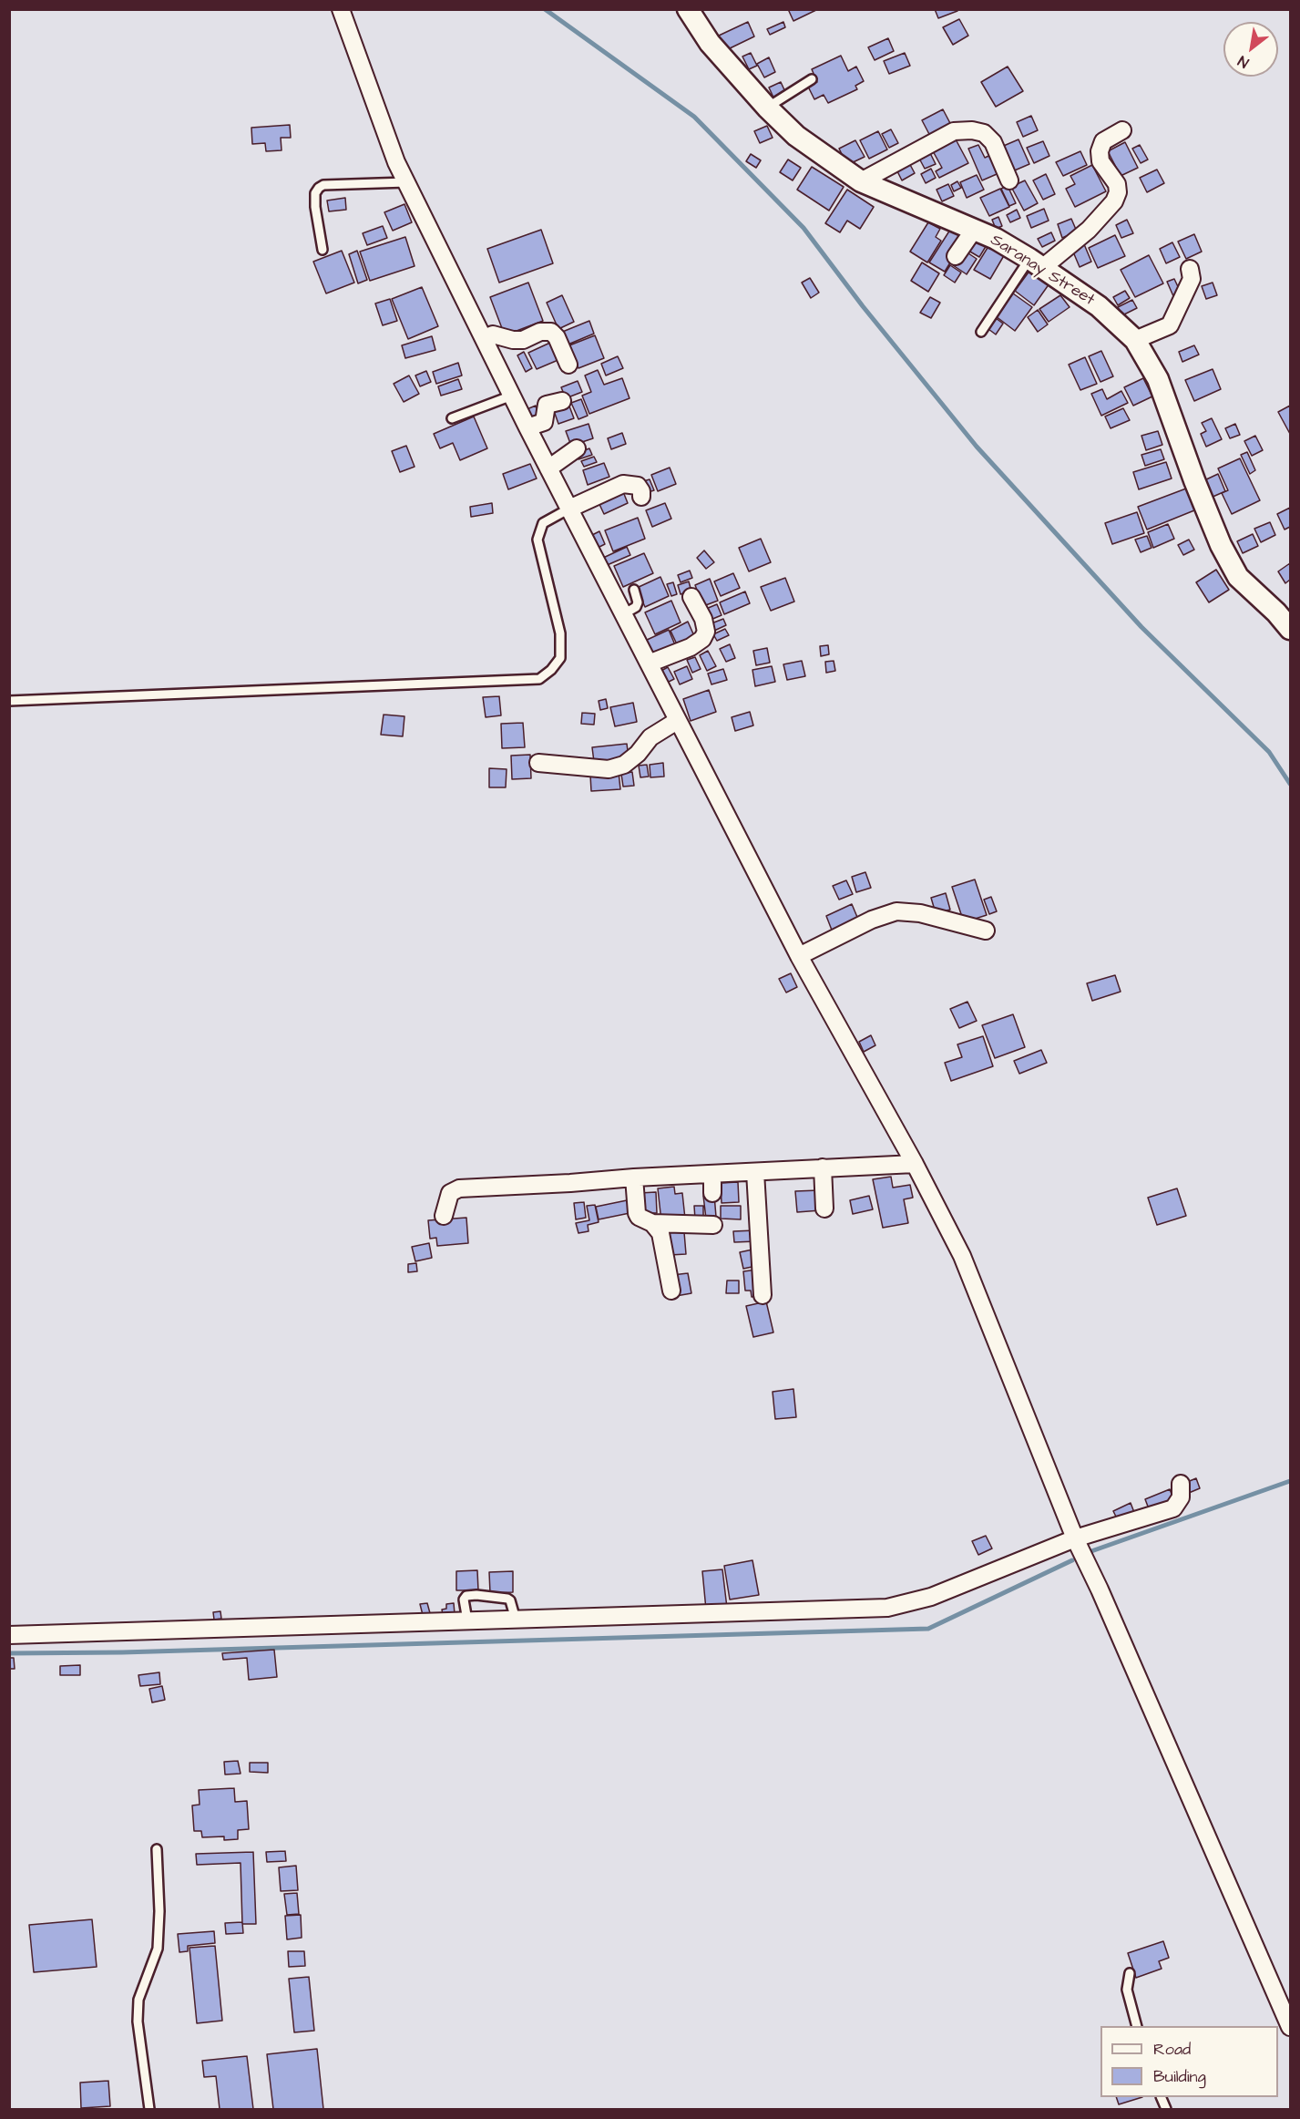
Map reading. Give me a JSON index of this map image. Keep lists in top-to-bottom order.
{
  "streets": {
    "street": ["Saranay Street"]
  },
  "legend": ["Road", "Building"],
  "north": "bottom left"
}
